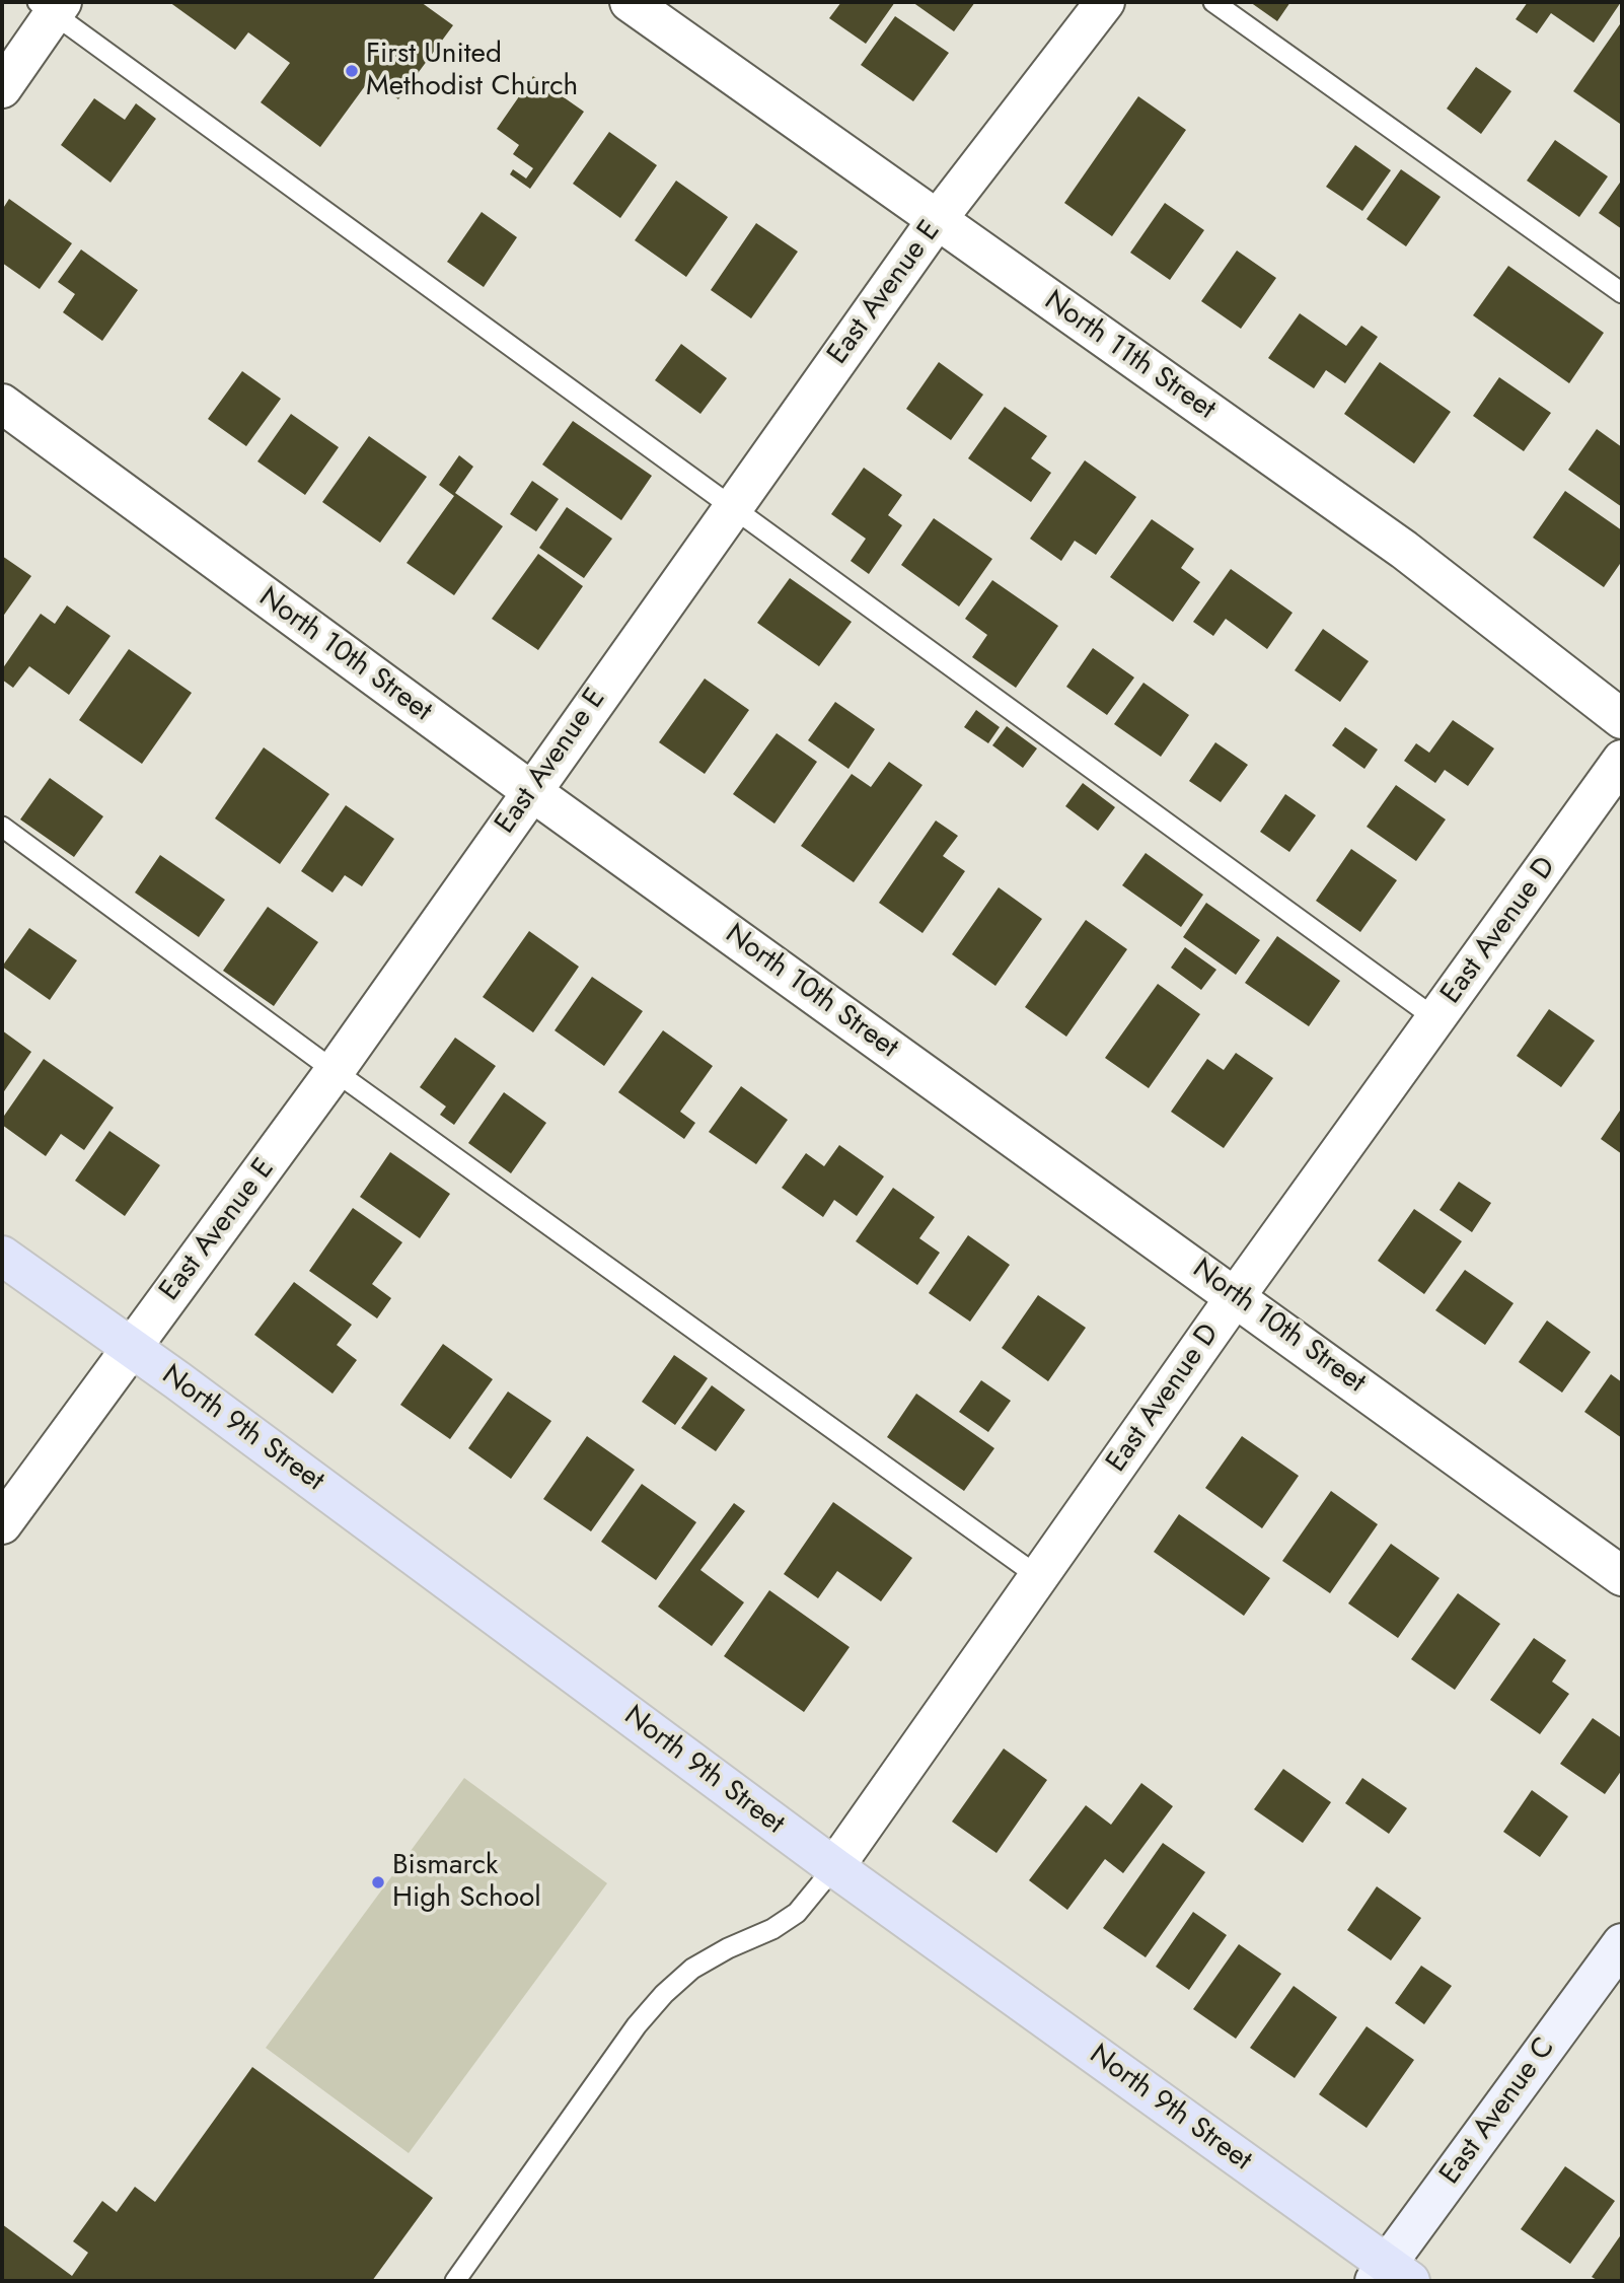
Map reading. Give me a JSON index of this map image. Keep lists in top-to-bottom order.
{
  "streets": {
    "main road": ["North 9th Street"],
    "street": [
      "East Avenue E",
      "North 11th Street",
      "North 10th Street",
      "East Avenue D",
      "East Avenue C"
    ]
  },
  "crossings": [
    ["East Avenue E", "North 11th Street"],
    ["East Avenue E", "North 10th Street"],
    ["East Avenue E", "North 9th Street"],
    ["North 10th Street", "East Avenue D"],
    ["East Avenue D", "North 9th Street"],
    ["North 9th Street", "East Avenue C"]
  ],
  "places": ["First United Methodist Church", "Bismarck High School"]
}
